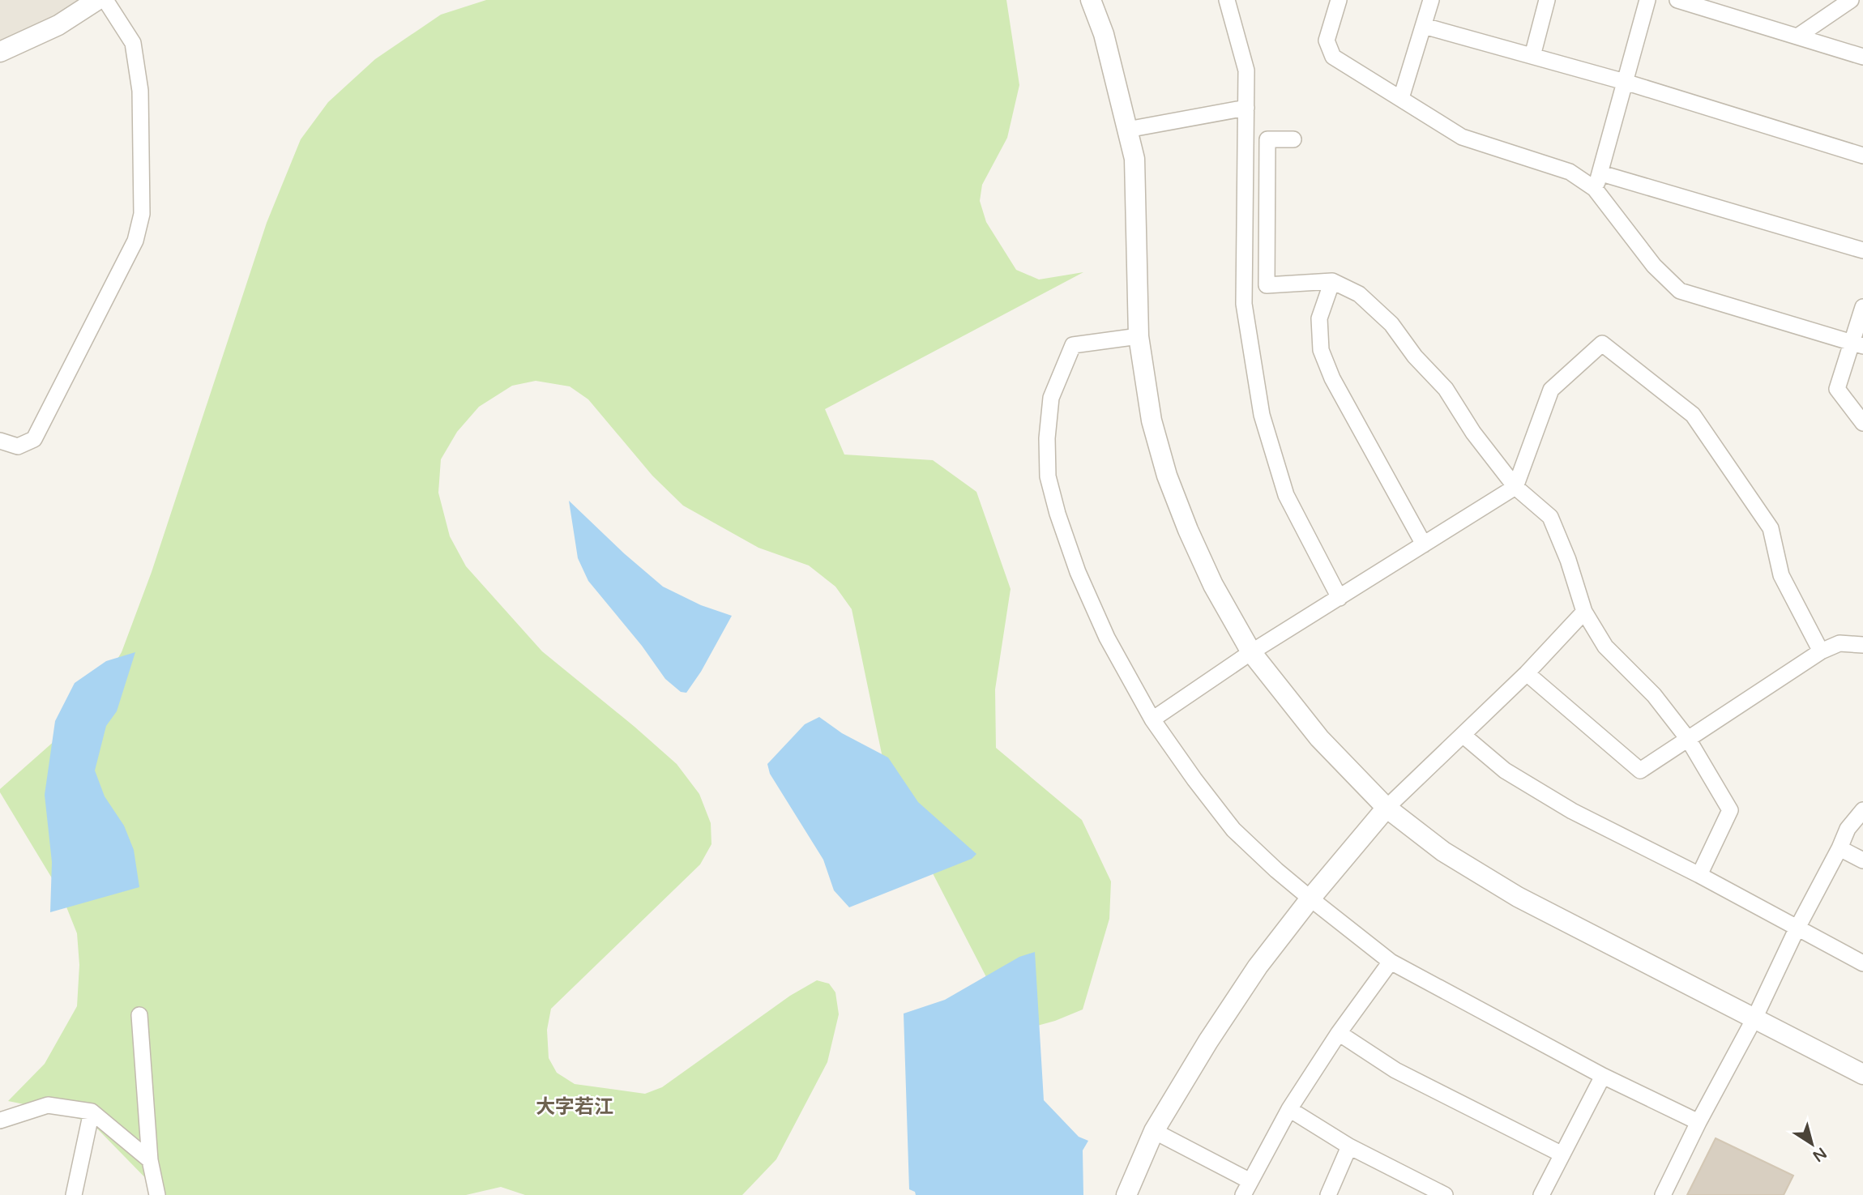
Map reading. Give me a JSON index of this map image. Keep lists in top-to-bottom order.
{
  "districts": ["大字若江"],
  "north": "bottom right"
}
